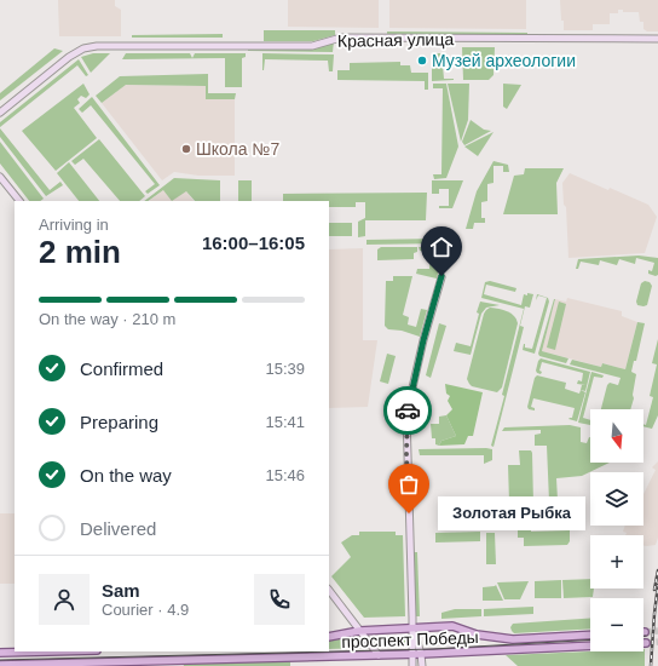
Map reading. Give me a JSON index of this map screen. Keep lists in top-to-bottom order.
{
  "streets": {
    "main road": ["Красная улица", "проспект Победы"]
  },
  "places": ["Музей археологии", "Школа №7", "Золотая Рыбка"],
  "north": "bottom",
  "page": {
    "heading": ["2 min", "Arriving in", "16:00–16:05"],
    "panel": ["Sam", "Courier · 4.9"],
    "bar": "On the way · 210 m",
    "list": [
      ["Confirmed", "15:39"],
      ["Preparing", "15:41"],
      ["On the way", "15:46"],
      "Delivered"
    ],
    "map_buttons": ["+", "−"],
    "bubble": "Золотая Рыбка"
  }
}
